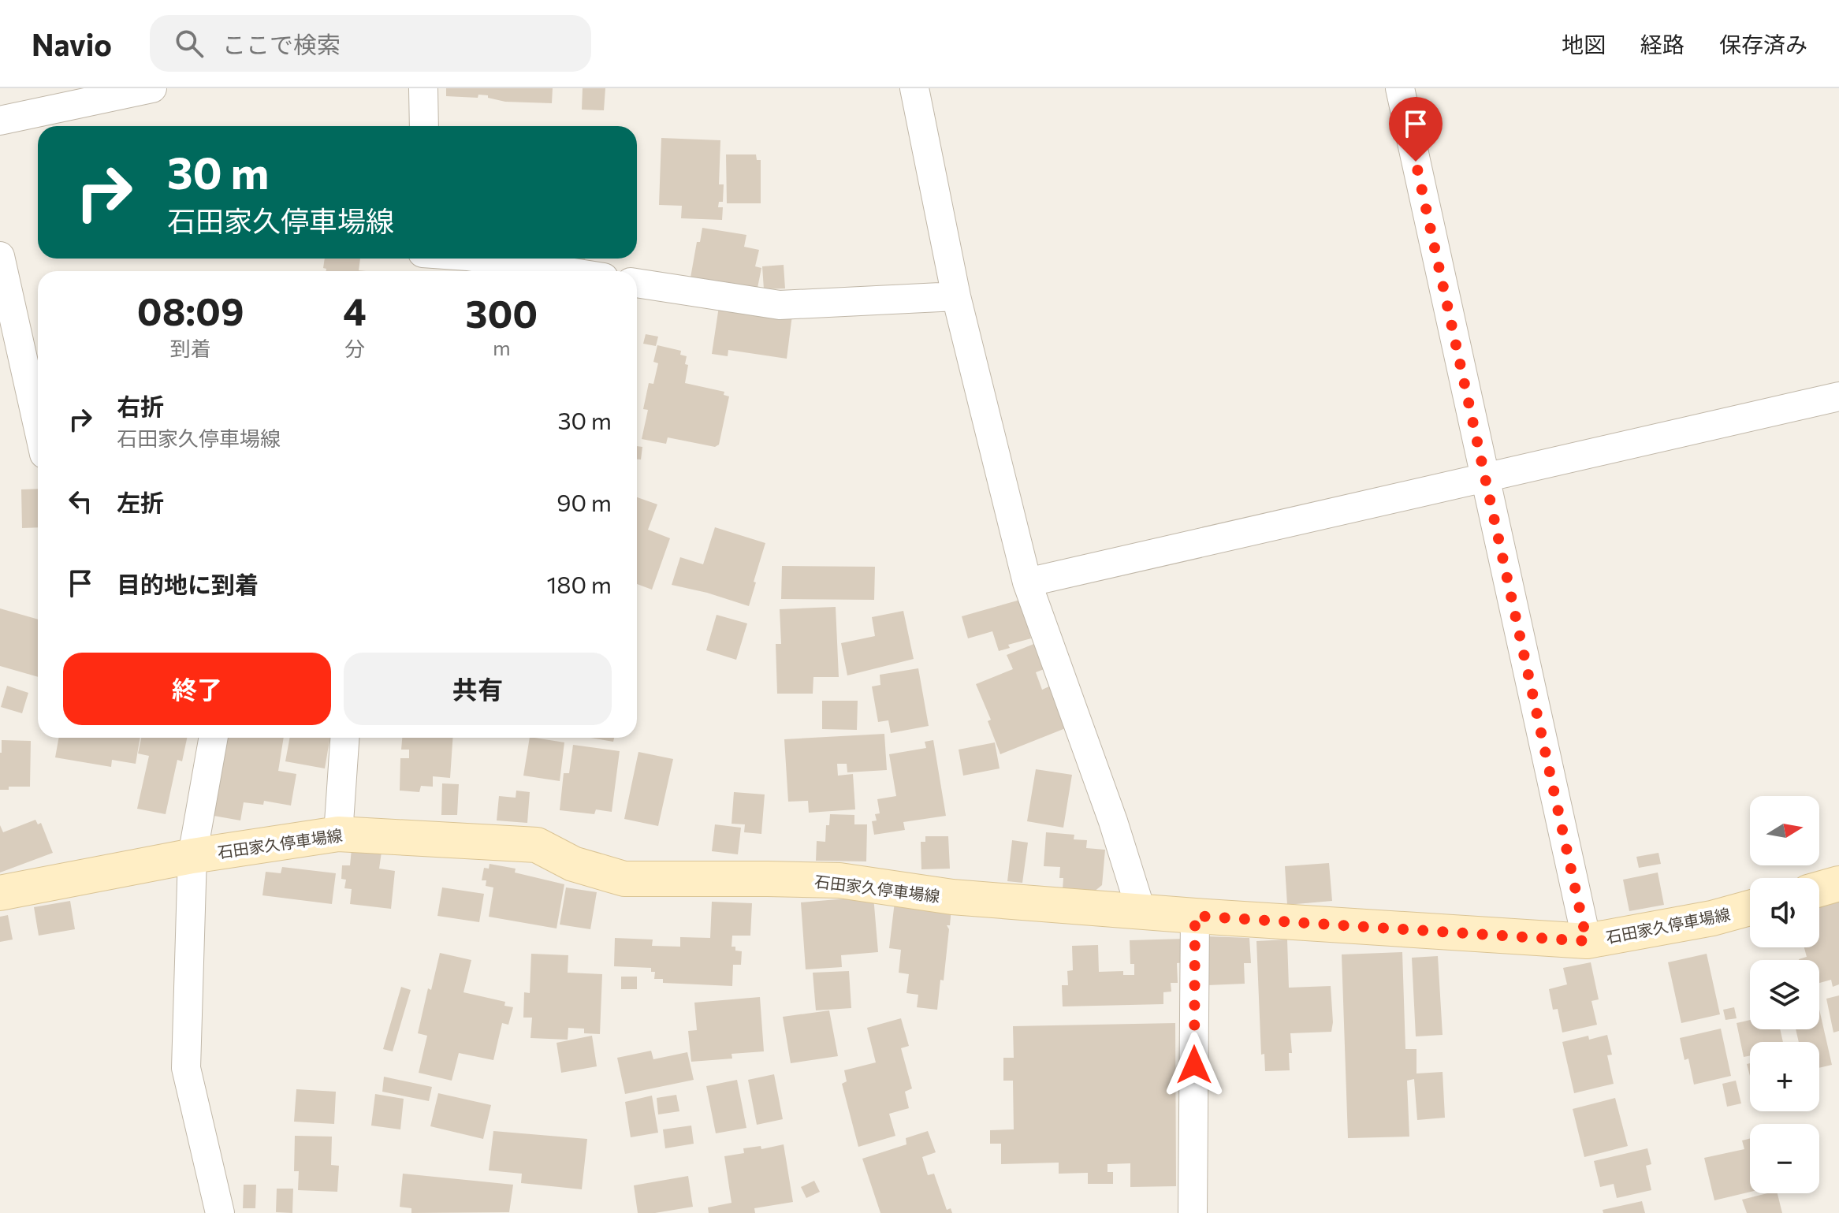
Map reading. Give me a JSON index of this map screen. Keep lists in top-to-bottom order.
{
  "streets": {
    "main road": ["石田家久停車場線"]
  },
  "north": "right",
  "page": {
    "header": "Navio",
    "search": "ここで検索",
    "nav": ["地図", "経路", "保存済み"],
    "turn": ["30 m", "石田家久停車場線"],
    "eta": [
      "08:09",
      "到着",
      "4",
      "分",
      "300",
      "m"
    ],
    "list": [
      {
        "name": "右折",
        "note": "石田家久停車場線",
        "value": "30 m"
      },
      {
        "name": "左折",
        "value": "90 m"
      },
      {
        "name": "目的地に到着",
        "value": "180 m"
      }
    ],
    "buttons": ["終了", "共有"],
    "map_buttons": ["+", "−"]
  }
}
